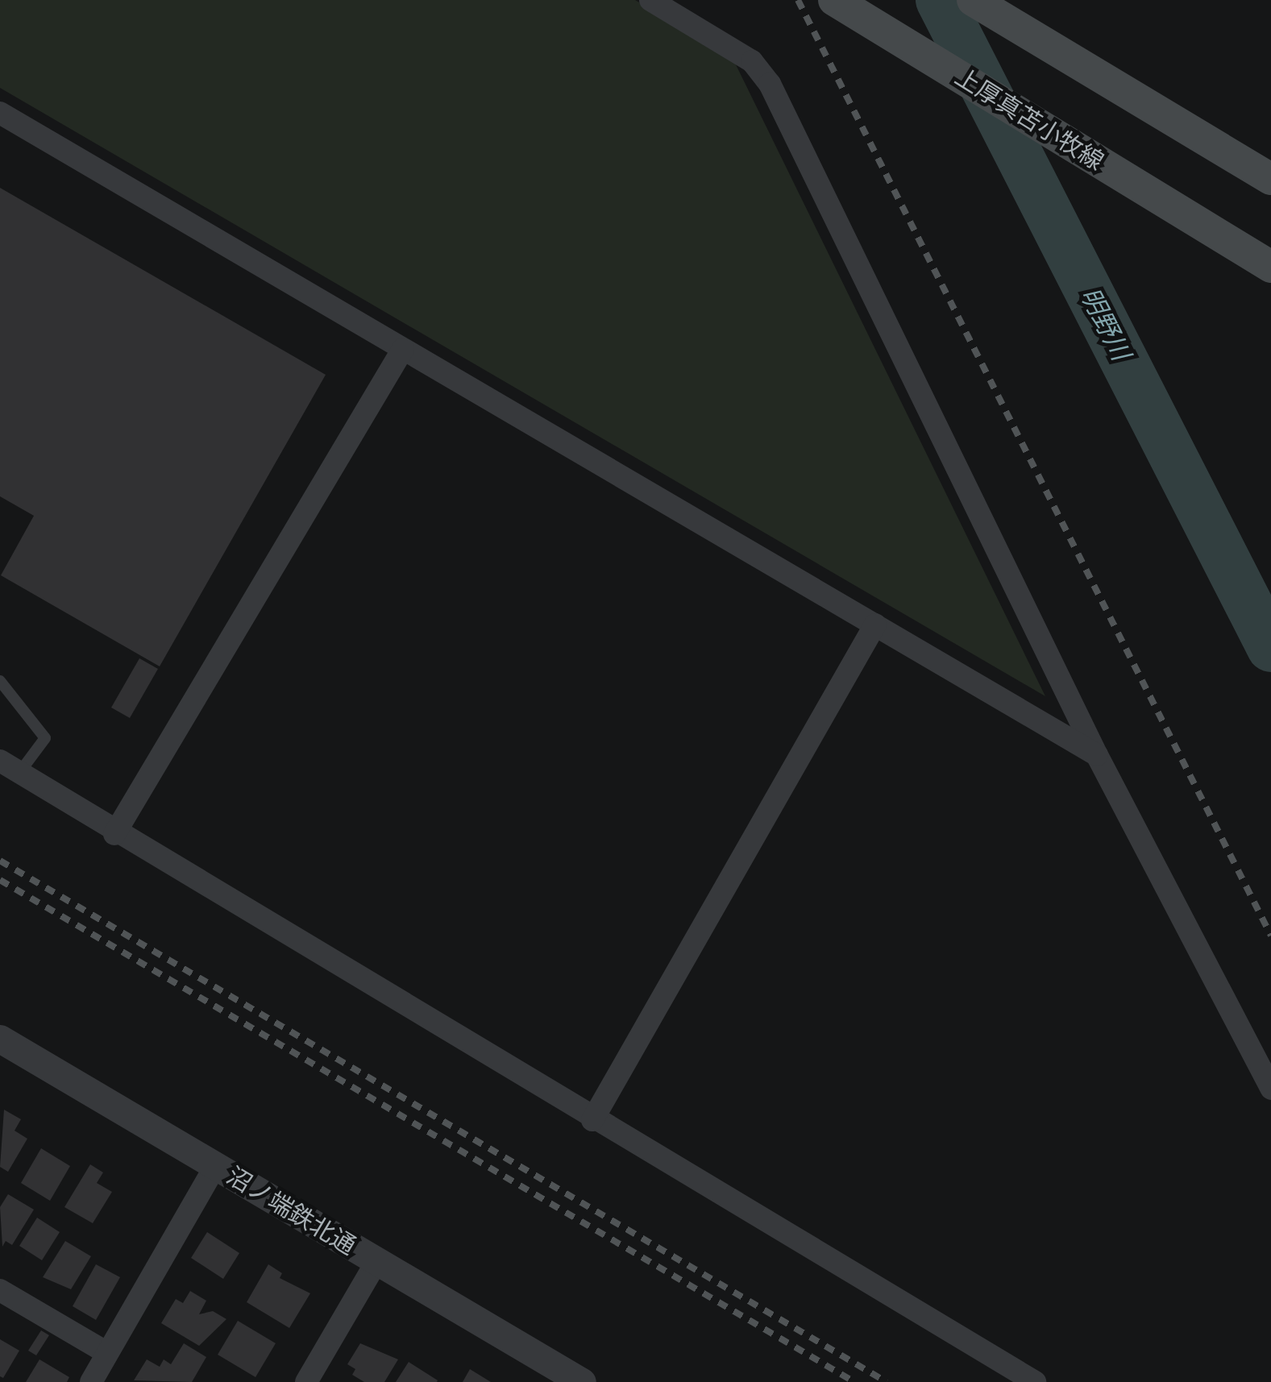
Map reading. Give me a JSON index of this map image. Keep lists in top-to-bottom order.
{
  "streets": {
    "main road": ["上厚真苫小牧線"],
    "street": ["沼ノ端鉄北通"]
  },
  "water": ["明野川"]
}
